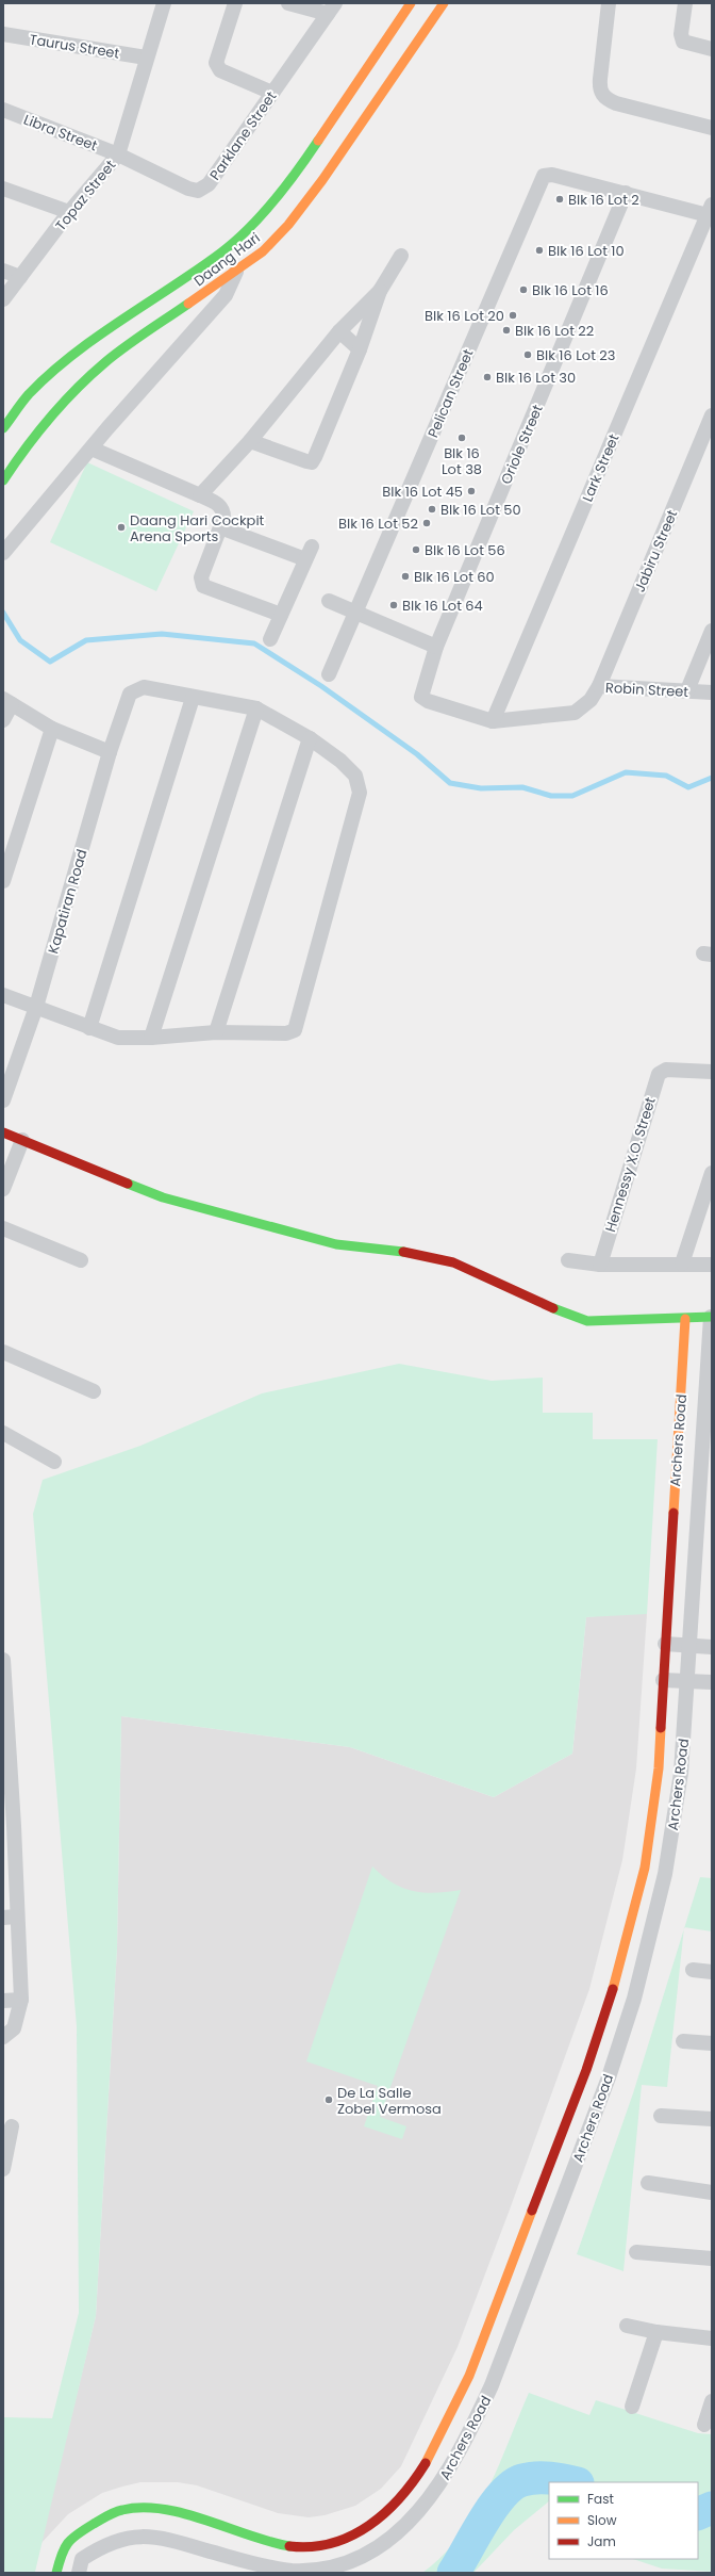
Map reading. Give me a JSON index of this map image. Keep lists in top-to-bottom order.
{
  "streets": {
    "street": [
      "Taurus Street",
      "Libra Street",
      "Parklane Street",
      "Topaz Street",
      "Daang Hari",
      "Pelican Street",
      "Oriole Street",
      "Lark Street",
      "Jabiru Street",
      "Robin Street",
      "Kapatiran Road",
      "Hennessy X.O. Street",
      "Archers Road"
    ]
  },
  "crossings": [
    ["Taurus Street", "Topaz Street"],
    ["Libra Street", "Parklane Street"],
    ["Libra Street", "Topaz Street"],
    ["Parklane Street", "Topaz Street"],
    ["Pelican Street", "Oriole Street"],
    ["Oriole Street", "Robin Street"],
    ["Lark Street", "Robin Street"],
    ["Jabiru Street", "Robin Street"]
  ],
  "places": [
    "Blk 16 Lot 2",
    "Blk 16 Lot 10",
    "Blk 16 Lot 16",
    "Blk 16 Lot 20",
    "Blk 16 Lot 22",
    "Blk 16 Lot 23",
    "Blk 16 Lot 30",
    "Blk 16 Lot 38",
    "Blk 16 Lot 45",
    "Blk 16 Lot 50",
    "Blk 16 Lot 52",
    "Daang Hari Cockpit Arena Sports",
    "Blk 16 Lot 56",
    "Blk 16 Lot 60",
    "Blk 16 Lot 64",
    "De La Salle Zobel Vermosa"
  ],
  "legend": ["Fast", "Slow", "Jam"]
}
